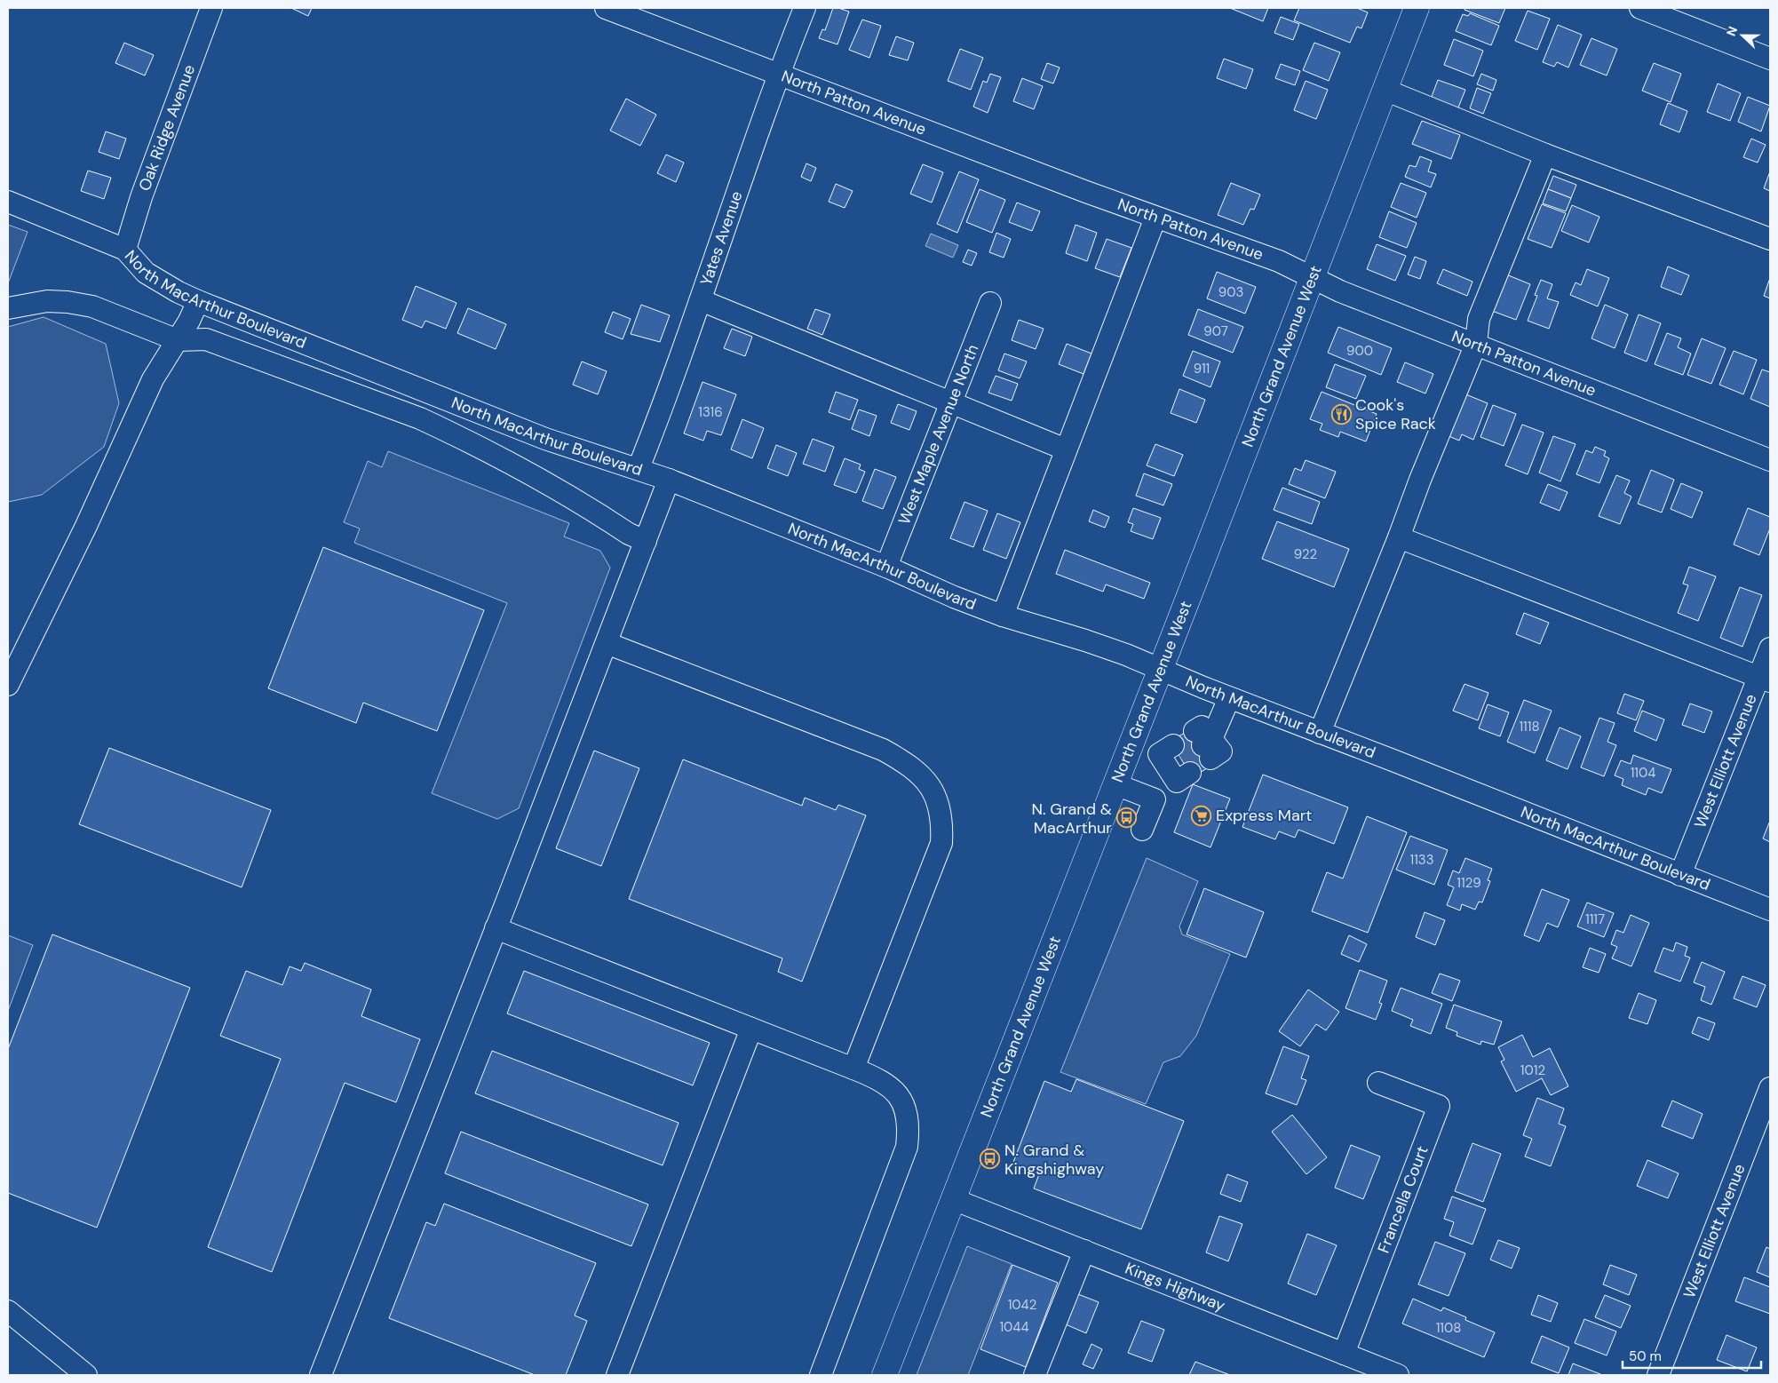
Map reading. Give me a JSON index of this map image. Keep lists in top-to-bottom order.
{
  "streets": {
    "main road": ["North Grand Avenue West"],
    "street": [
      "North Patton Avenue",
      "Oak Ridge Avenue",
      "Yates Avenue",
      "North MacArthur Boulevard",
      "West Maple Avenue North",
      "West Elliott Avenue",
      "Francella Court",
      "Kings Highway"
    ]
  },
  "crossings": [
    ["North Patton Avenue", "Yates Avenue"],
    ["North Patton Avenue", "North Grand Avenue West"],
    ["Oak Ridge Avenue", "North MacArthur Boulevard"],
    ["Yates Avenue", "North MacArthur Boulevard"],
    ["North MacArthur Boulevard", "North Grand Avenue West"],
    ["North MacArthur Boulevard", "West Maple Avenue North"],
    ["North MacArthur Boulevard", "West Elliott Avenue"],
    ["North Grand Avenue West", "Kings Highway"],
    ["Francella Court", "Kings Highway"]
  ],
  "places": {
    "restaurant": ["Cook's Spice Rack"],
    "supermarket": ["Express Mart"],
    "bus stop": ["N. Grand & MacArthur", "N. Grand & Kingshighway"]
  },
  "house_numbers": [
    "903",
    "907",
    "900",
    "911",
    "1316",
    "922",
    "1118",
    "1104",
    "1133",
    "1129",
    "1117",
    "1012",
    "1042",
    "1044",
    "1108"
  ],
  "scale_bar": "50 m",
  "north": "left"
}
